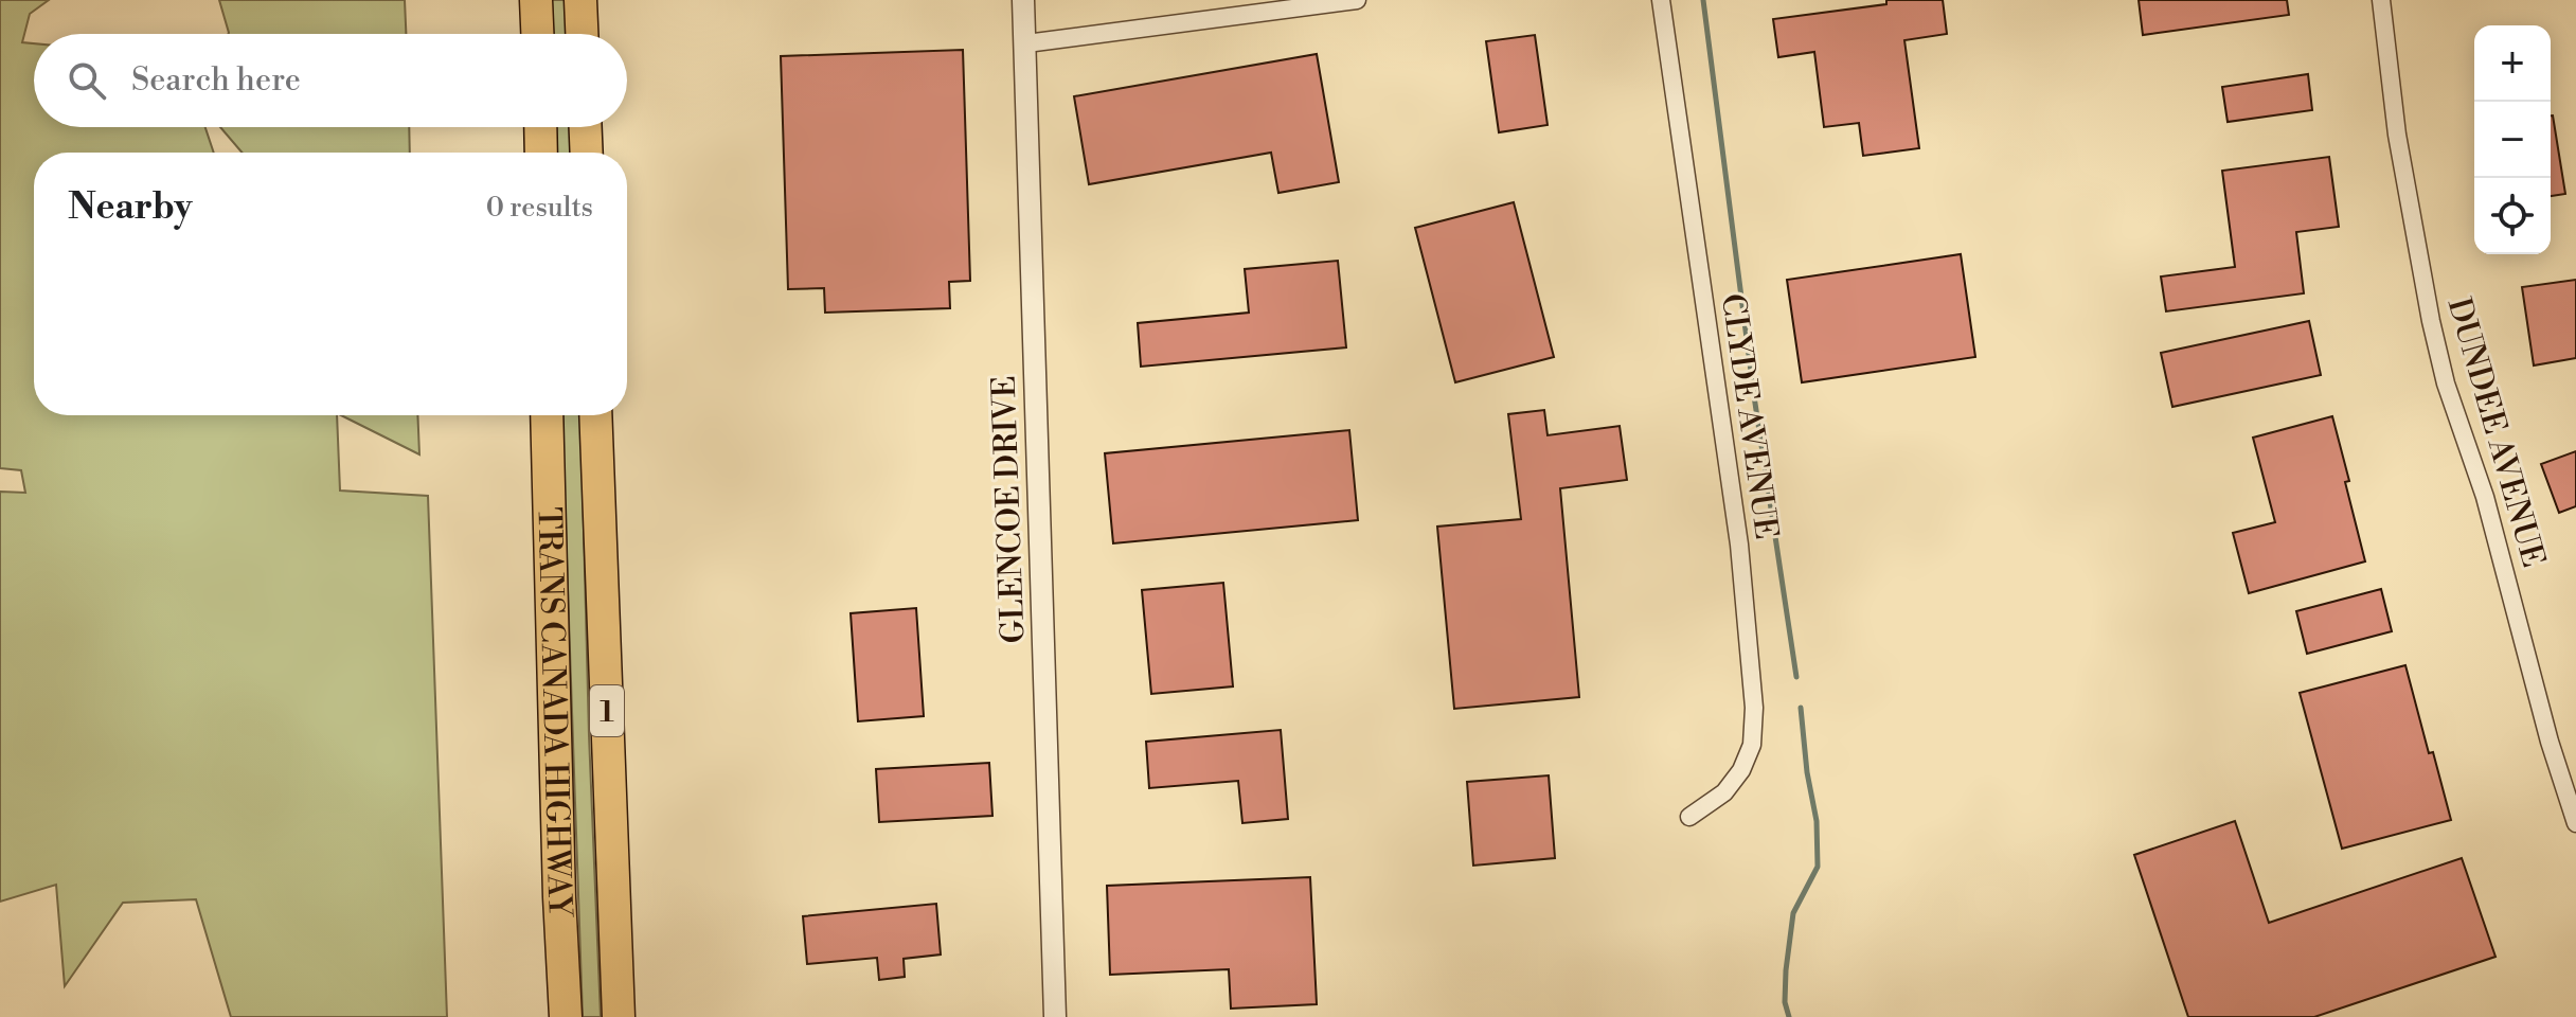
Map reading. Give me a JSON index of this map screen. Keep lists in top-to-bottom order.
{
  "streets": {
    "highway": ["TRANS CANADA HIGHWAY", "1"],
    "street": ["CLYDE AVENUE", "DUNDEE AVENUE", "GLENCOE DRIVE"]
  },
  "page": {
    "map_buttons": ["+", "−"],
    "search": "Search here",
    "heading": ["Nearby", "0 results"]
  }
}
